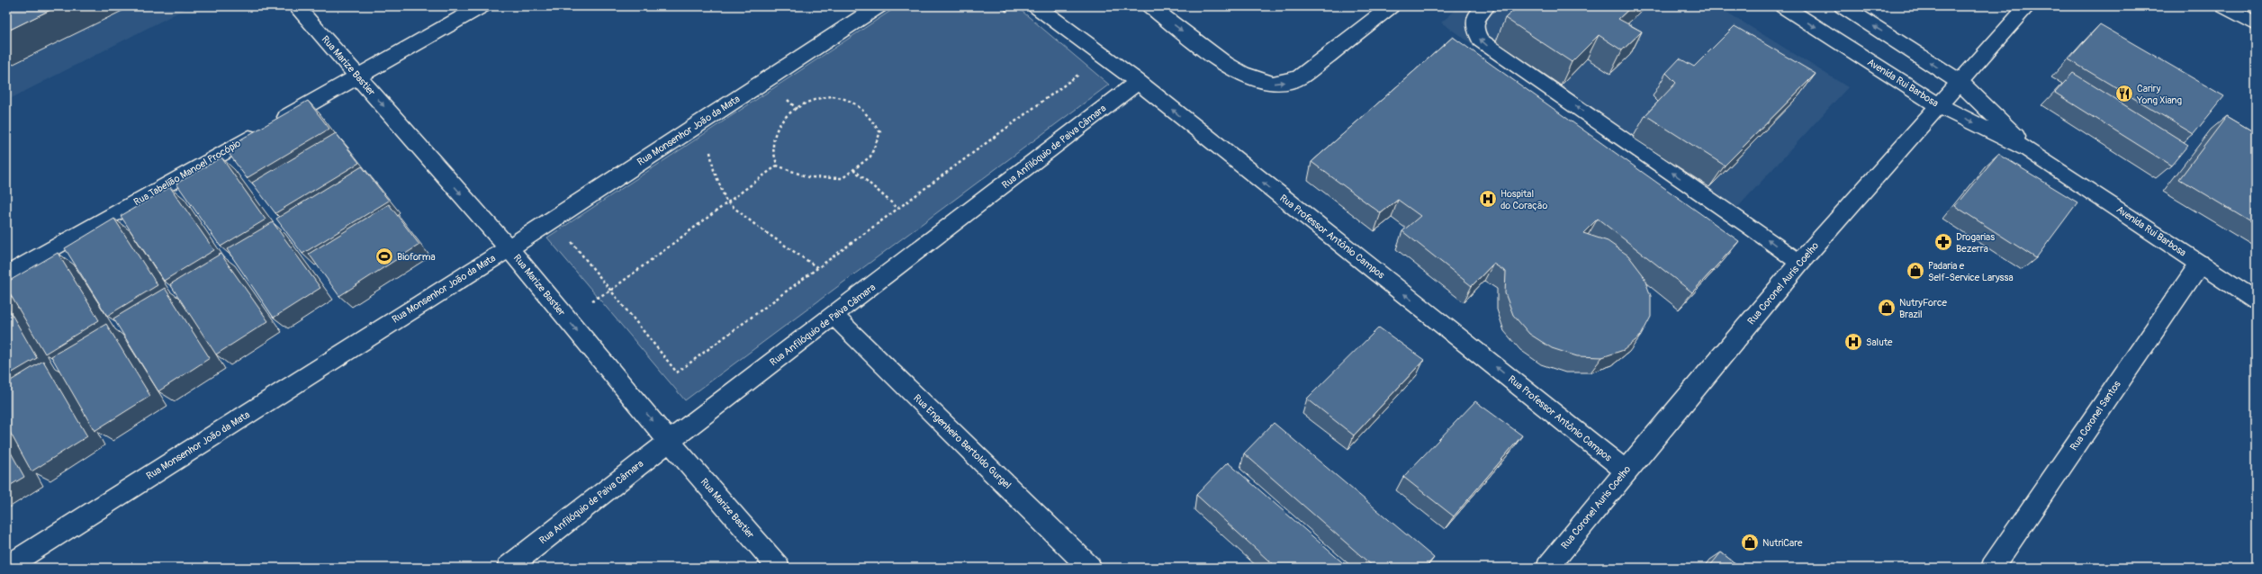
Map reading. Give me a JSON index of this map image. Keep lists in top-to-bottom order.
{
  "streets": {
    "street": [
      "Rua Marize Bastier",
      "Avenida Rui Barbosa",
      "Rua Monsenhor João da Mata",
      "Rua Anfilóquio de Paiva Câmara",
      "Rua Tabelião Manoel Procópio",
      "Rua Professor Antônio Campos",
      "Rua Coronel Auris Coelho",
      "Rua Coronel Santos",
      "Rua Engenheiro Bertoldo Gurgel"
    ]
  },
  "crossings": [
    ["Rua Marize Bastier", "Rua Monsenhor João da Mata"],
    ["Rua Marize Bastier", "Rua Anfilóquio de Paiva Câmara"],
    ["Rua Marize Bastier", "Rua Tabelião Manoel Procópio"],
    ["Avenida Rui Barbosa", "Rua Coronel Auris Coelho"],
    ["Avenida Rui Barbosa", "Rua Coronel Santos"],
    ["Rua Anfilóquio de Paiva Câmara", "Rua Professor Antônio Campos"],
    ["Rua Anfilóquio de Paiva Câmara", "Rua Engenheiro Bertoldo Gurgel"],
    ["Rua Professor Antônio Campos", "Rua Coronel Auris Coelho"]
  ],
  "one_way": ["Rua Marize Bastier", "Rua Professor Antônio Campos"],
  "places": {
    "restaurant": ["Cariry Yong Xiang"],
    "hospital": ["Hospital do Coração", "Salute"],
    "pharmacy": ["Drogarias Bezerra"],
    "sports": ["Bioforma"],
    "shop": ["Padaria e Self-Service Laryssa", "NutryForce Brazil", "NutriCare"]
  }
}
